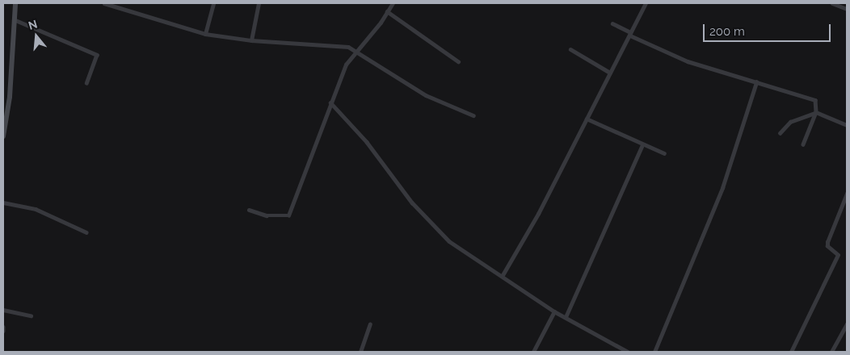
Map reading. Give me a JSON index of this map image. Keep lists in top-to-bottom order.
{
  "scale_bar": "200 m",
  "north": "top"
}
